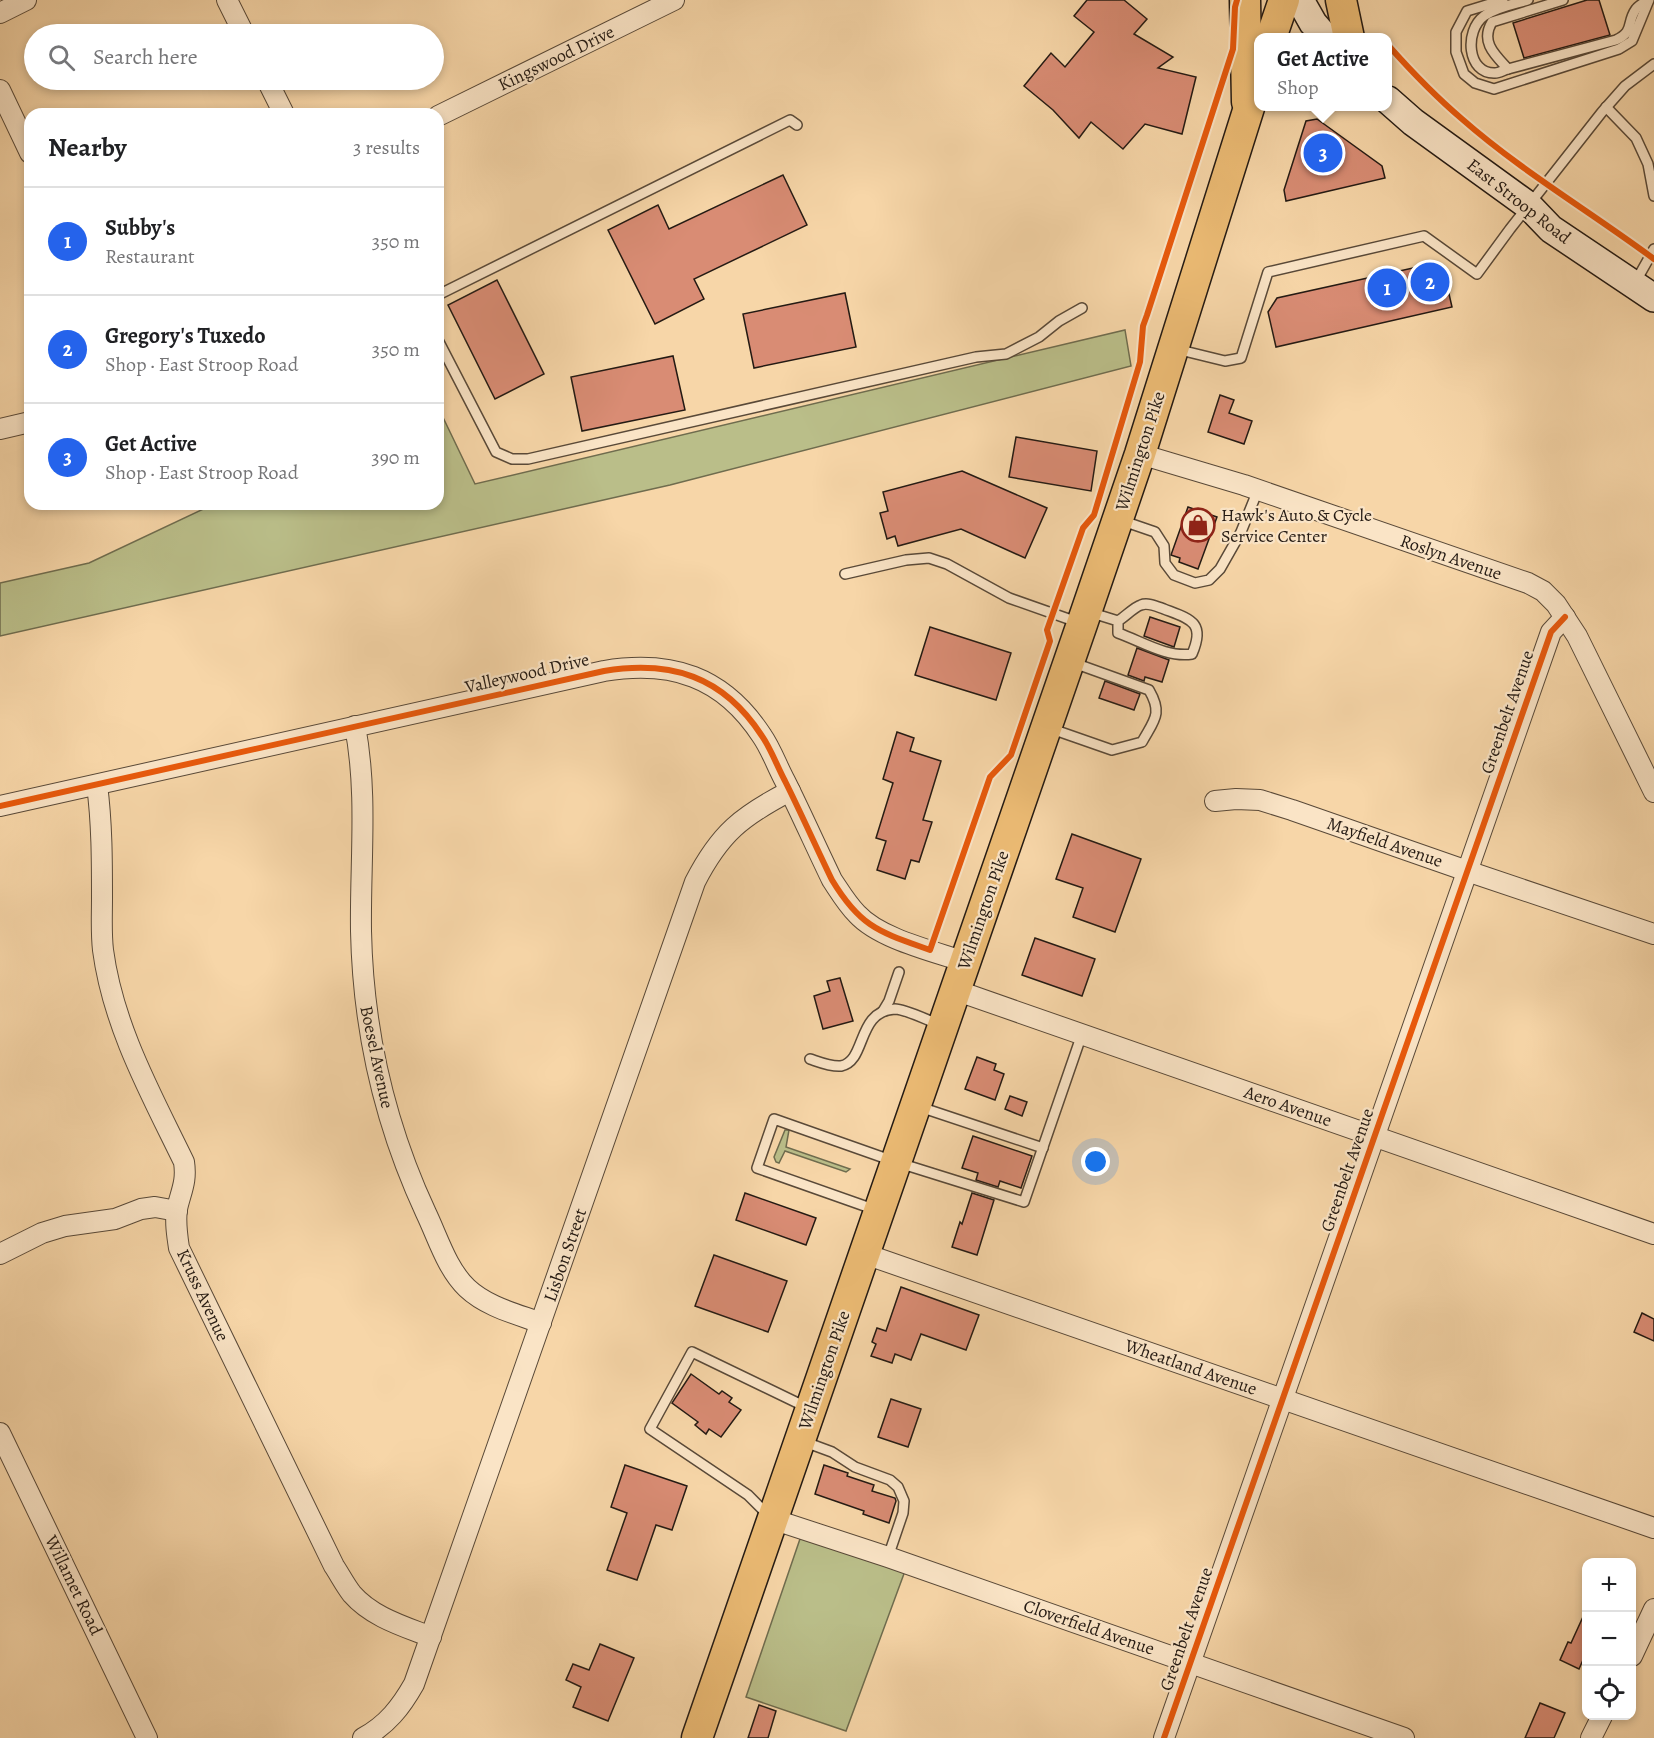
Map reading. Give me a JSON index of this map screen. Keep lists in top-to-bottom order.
{
  "streets": {
    "main road": ["East Stroop Road", "Wilmington Pike"],
    "street": [
      "Kingswood Drive",
      "Roslyn Avenue",
      "Valleywood Drive",
      "Greenbelt Avenue",
      "Mayfield Avenue",
      "Boesel Avenue",
      "Aero Avenue",
      "Lisbon Street",
      "Kruss Avenue",
      "Wheatland Avenue",
      "Willamet Road",
      "Cloverfield Avenue"
    ]
  },
  "crossings": [
    ["Wilmington Pike", "Roslyn Avenue"],
    ["Wilmington Pike", "Valleywood Drive"],
    ["Wilmington Pike", "Aero Avenue"],
    ["Wilmington Pike", "Wheatland Avenue"],
    ["Wilmington Pike", "Cloverfield Avenue"],
    ["Roslyn Avenue", "Greenbelt Avenue"],
    ["Valleywood Drive", "Boesel Avenue"],
    ["Valleywood Drive", "Lisbon Street"],
    ["Valleywood Drive", "Kruss Avenue"],
    ["Greenbelt Avenue", "Mayfield Avenue"],
    ["Greenbelt Avenue", "Aero Avenue"],
    ["Greenbelt Avenue", "Wheatland Avenue"],
    ["Greenbelt Avenue", "Cloverfield Avenue"],
    ["Boesel Avenue", "Lisbon Street"],
    ["Lisbon Street", "Kruss Avenue"]
  ],
  "places": {
    "shop": ["Hawk's Auto & Cycle Service Center"]
  },
  "page": {
    "search": "Search here",
    "popup": ["Get Active", "Shop"],
    "heading": ["Nearby", "3 results"],
    "pins": ["3", "2", "1"],
    "list": [
      {
        "mark": "1",
        "name": "Subby's",
        "note": "Restaurant",
        "value": "350 m"
      },
      {
        "mark": "2",
        "name": "Gregory's Tuxedo",
        "note": "Shop · East Stroop Road",
        "value": "350 m"
      },
      {
        "mark": "3",
        "name": "Get Active",
        "note": "Shop · East Stroop Road",
        "value": "390 m"
      }
    ],
    "map_buttons": ["+", "−"]
  }
}
